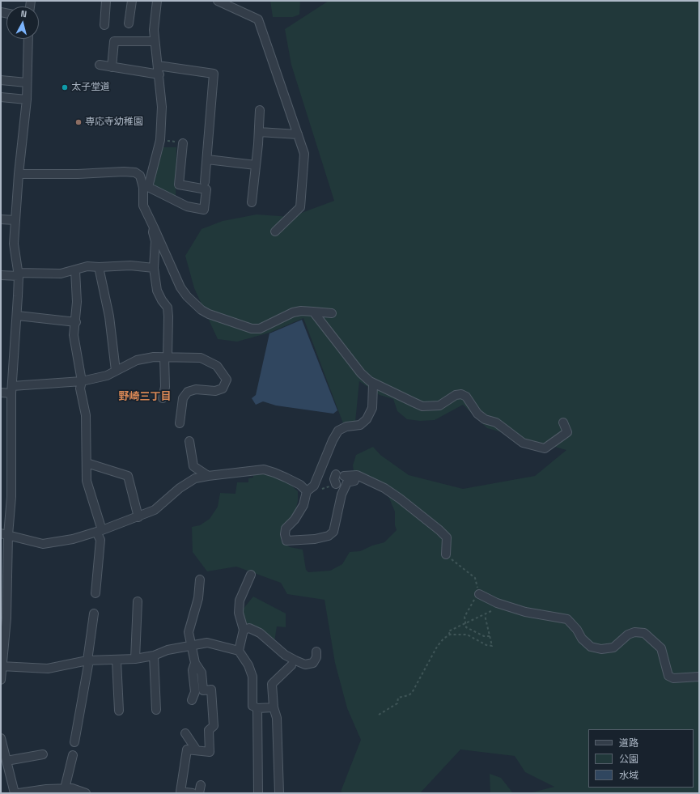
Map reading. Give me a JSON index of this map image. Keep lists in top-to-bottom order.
{
  "districts": ["野崎三丁目"],
  "places": ["太子堂道", "専応寺幼稚園"],
  "legend": ["道路", "公園", "水域"],
  "north": "top"
}
